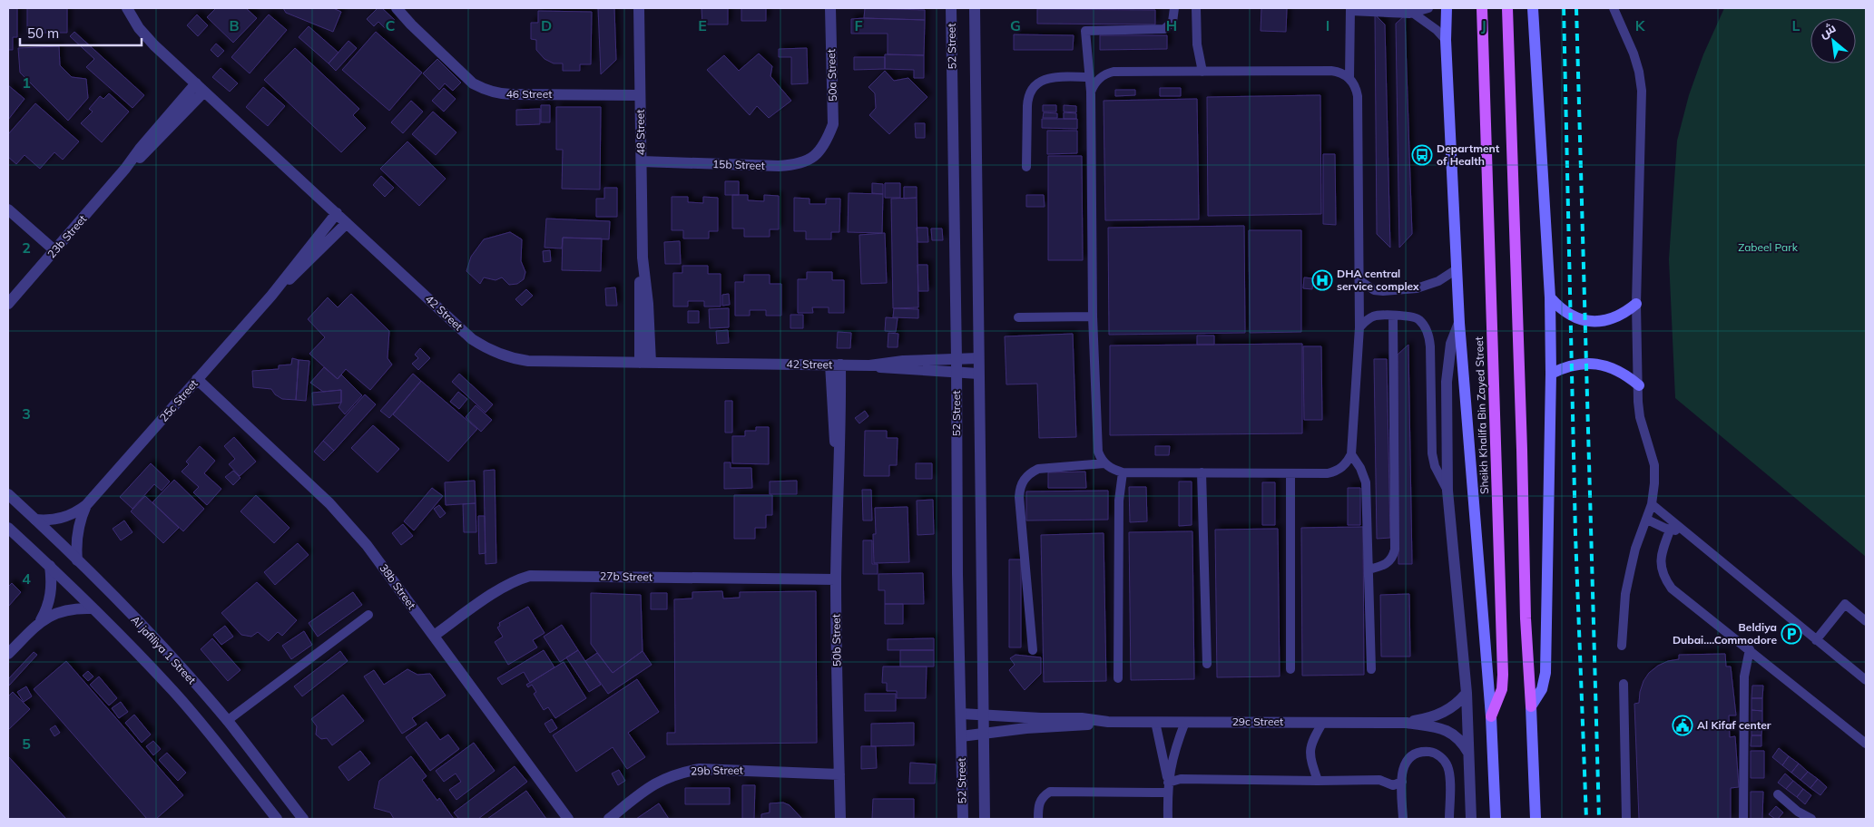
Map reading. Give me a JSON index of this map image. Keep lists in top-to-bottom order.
{
  "streets": {
    "main road": ["Sheikh Khalifa Bin Zayed Street"],
    "street": [
      "52 Street",
      "50a Street",
      "46 Street",
      "48 Street",
      "15b Street",
      "23b Street",
      "42 Street",
      "25c Street",
      "27b Street",
      "38b Street",
      "50b Street",
      "Al jafiliya 1 Street",
      "29c Street",
      "29b Street"
    ]
  },
  "crossings": [
    ["52 Street", "42 Street"],
    ["52 Street", "29c Street"],
    ["50a Street", "15b Street"],
    ["46 Street", "48 Street"],
    ["48 Street", "15b Street"],
    ["48 Street", "42 Street"],
    ["23b Street", "42 Street"],
    ["42 Street", "25c Street"],
    ["42 Street", "50b Street"],
    ["25c Street", "38b Street"],
    ["25c Street", "Al jafiliya 1 Street"],
    ["27b Street", "38b Street"],
    ["27b Street", "50b Street"],
    ["50b Street", "29b Street"]
  ],
  "parks": ["Zabeel Park"],
  "places": {
    "bus stop": ["Department of Health"],
    "hospital": ["DHA central service complex"],
    "parking": ["Beldiya Dubai....Commodore"],
    "public building": ["Al Kifaf center"]
  },
  "scale_bar": "50 m",
  "north": "top left",
  "grid": {
    "columns": [
      "B",
      "C",
      "D",
      "E",
      "F",
      "G",
      "H",
      "I",
      "J",
      "K",
      "L"
    ],
    "rows": [
      "1",
      "2",
      "3",
      "4",
      "5"
    ]
  }
}
